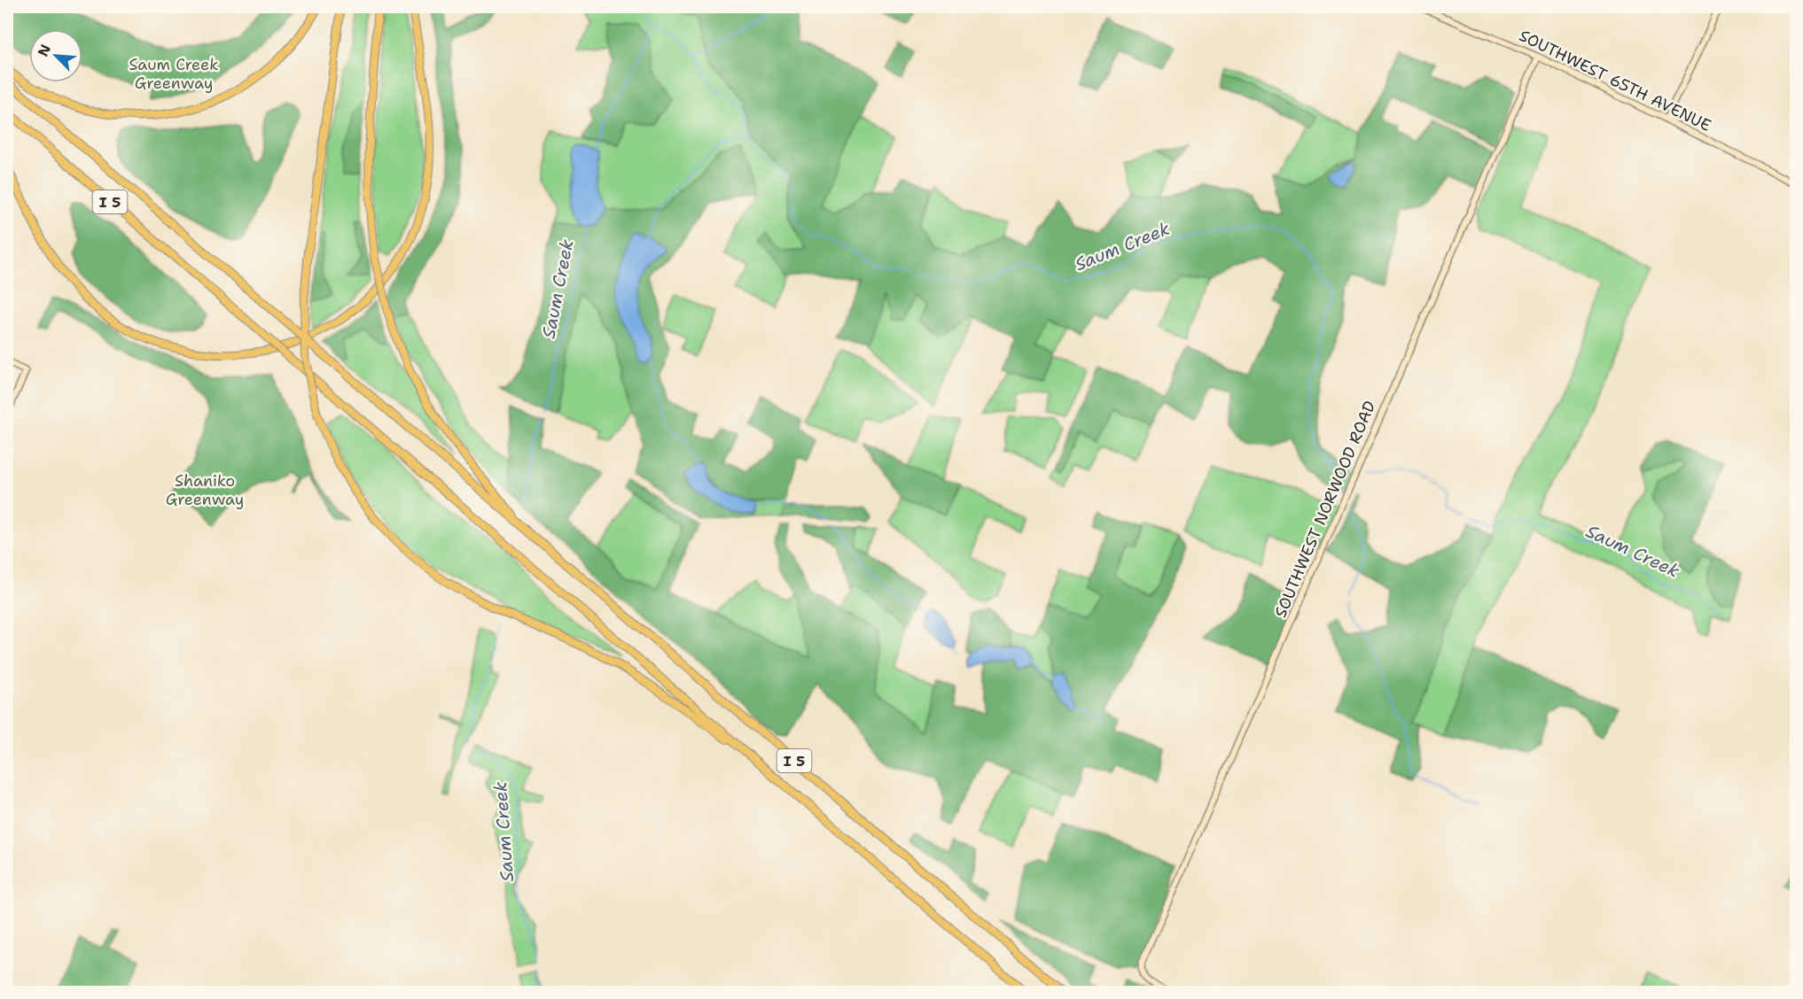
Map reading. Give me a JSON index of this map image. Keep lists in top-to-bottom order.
{
  "streets": {
    "highway": ["I 5"],
    "street": ["SOUTHWEST 65TH AVENUE", "SOUTHWEST NORWOOD ROAD"]
  },
  "crossings": [
    ["SOUTHWEST 65TH AVENUE", "SOUTHWEST NORWOOD ROAD"]
  ],
  "water": ["Saum Creek"],
  "parks": ["Saum Creek Greenway", "Shaniko Greenway"],
  "north": "top left"
}
